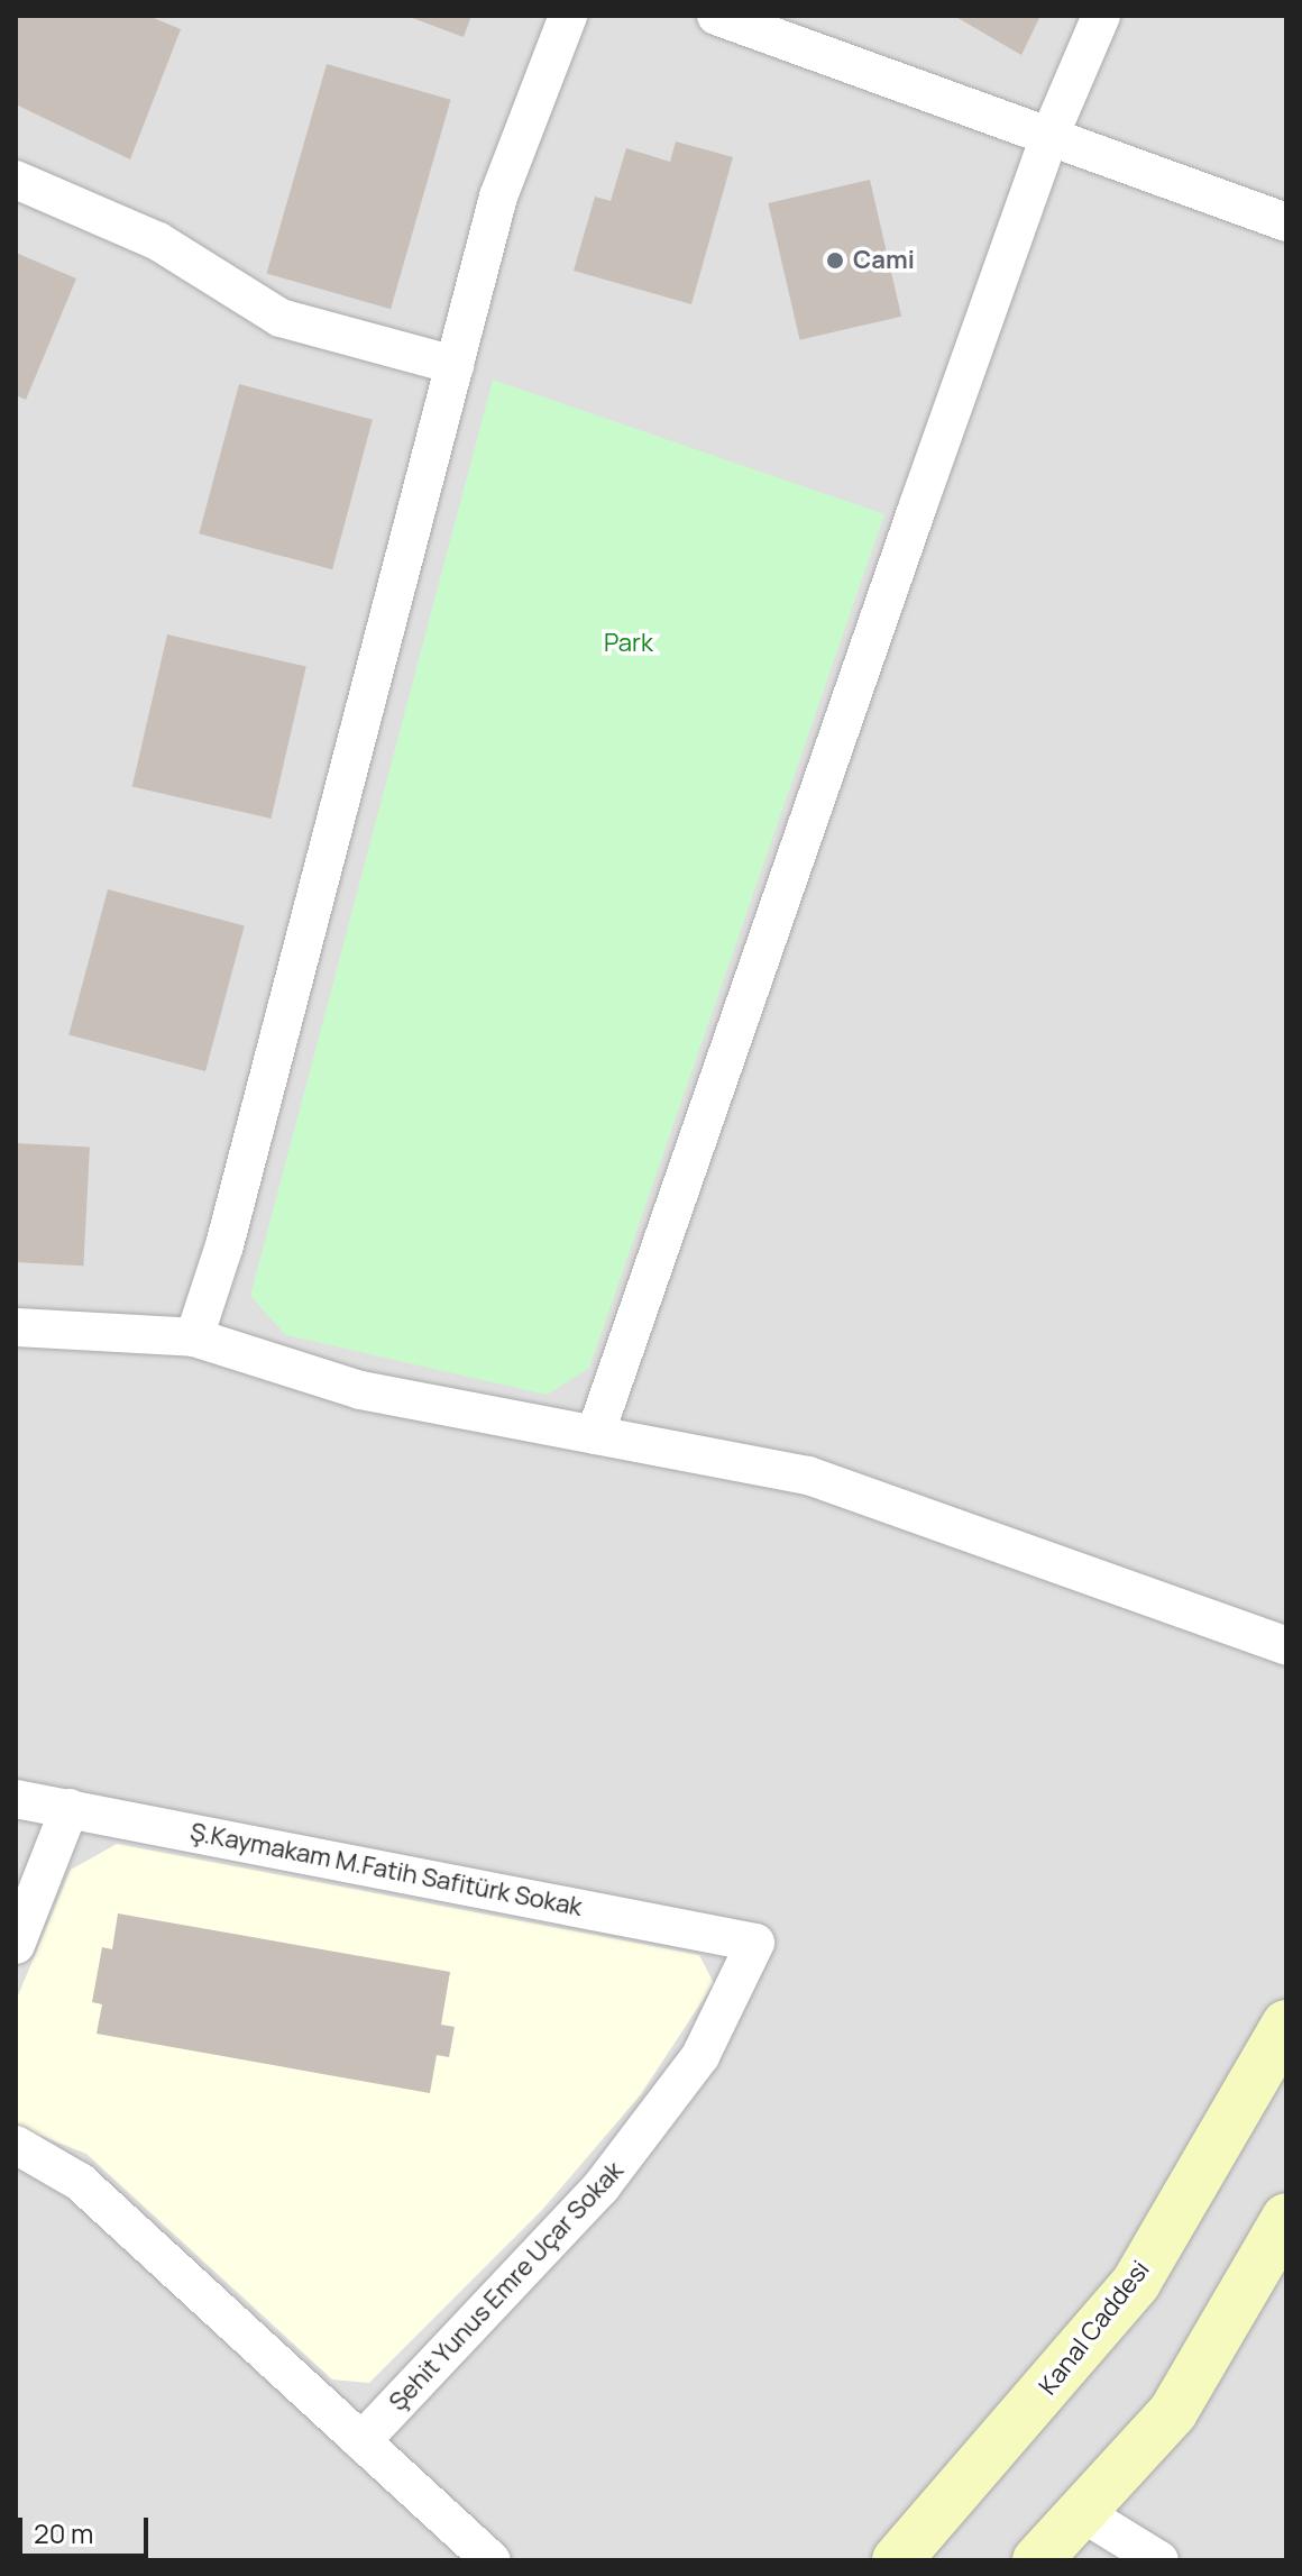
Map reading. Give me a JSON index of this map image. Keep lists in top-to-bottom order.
{
  "streets": {
    "main road": ["Kanal Caddesi"],
    "street": ["Ş.Kaymakam M.Fatih Safitürk Sokak", "Şehit Yunus Emre Uçar Sokak"]
  },
  "crossings": [
    ["Ş.Kaymakam M.Fatih Safitürk Sokak", "Şehit Yunus Emre Uçar Sokak"]
  ],
  "parks": ["Park"],
  "places": ["Cami"],
  "scale_bar": "20 m"
}
